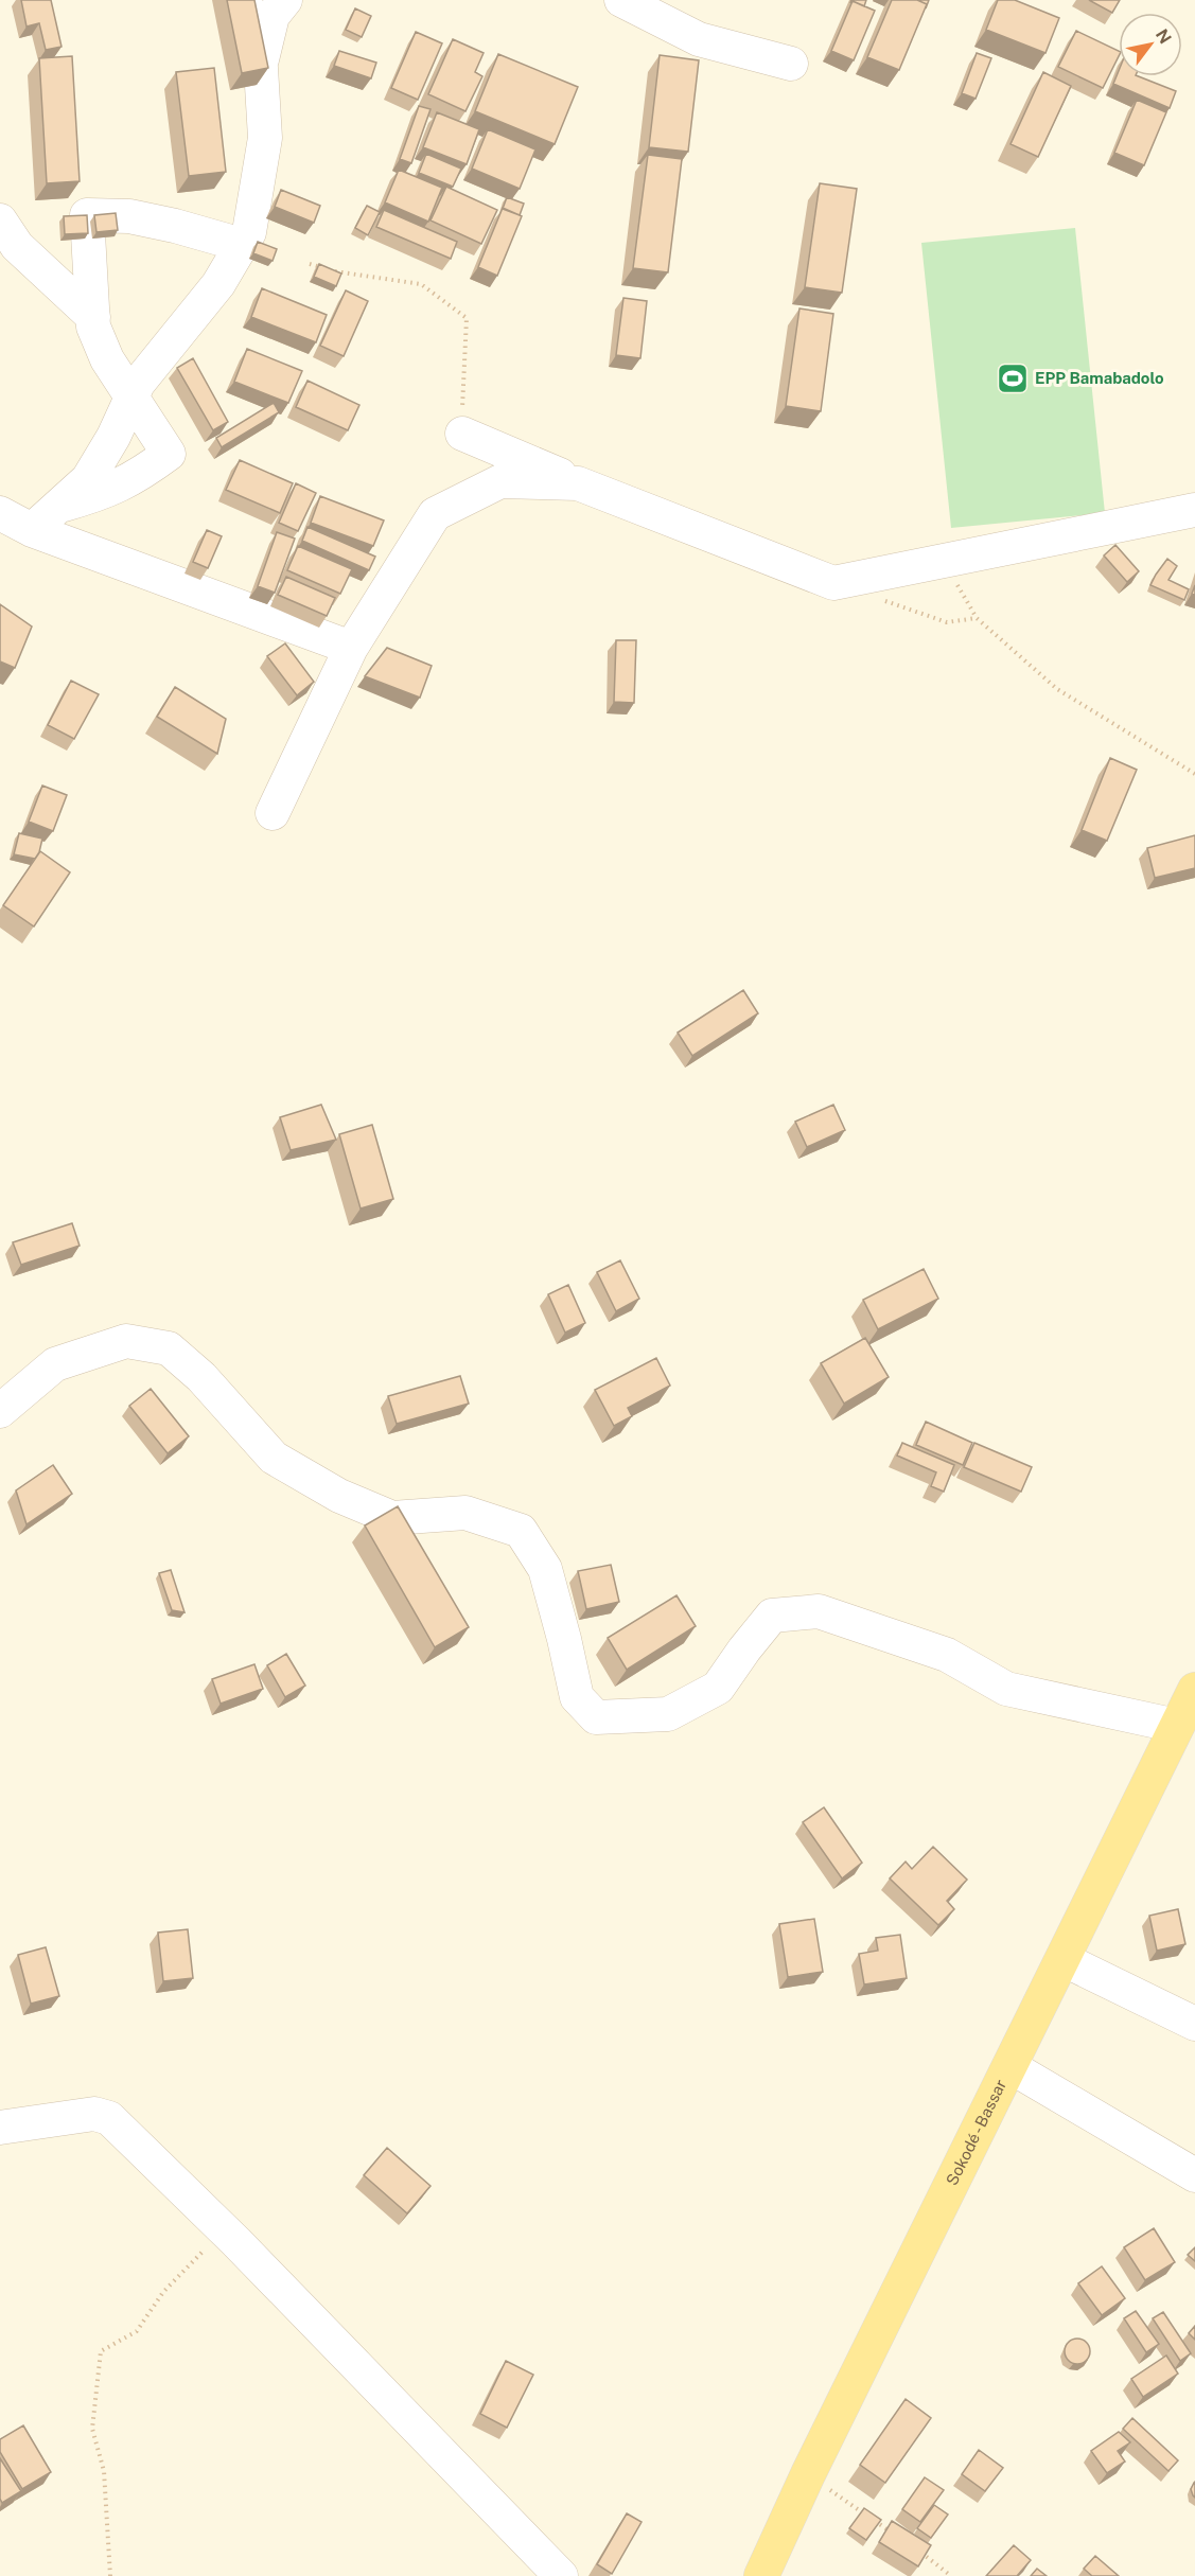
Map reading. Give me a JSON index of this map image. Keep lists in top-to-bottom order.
{
  "streets": {
    "main road": ["Sokodé - Bassar"]
  },
  "places": {
    "sports": ["EPP Bamabadolo"]
  },
  "north": "top right"
}
